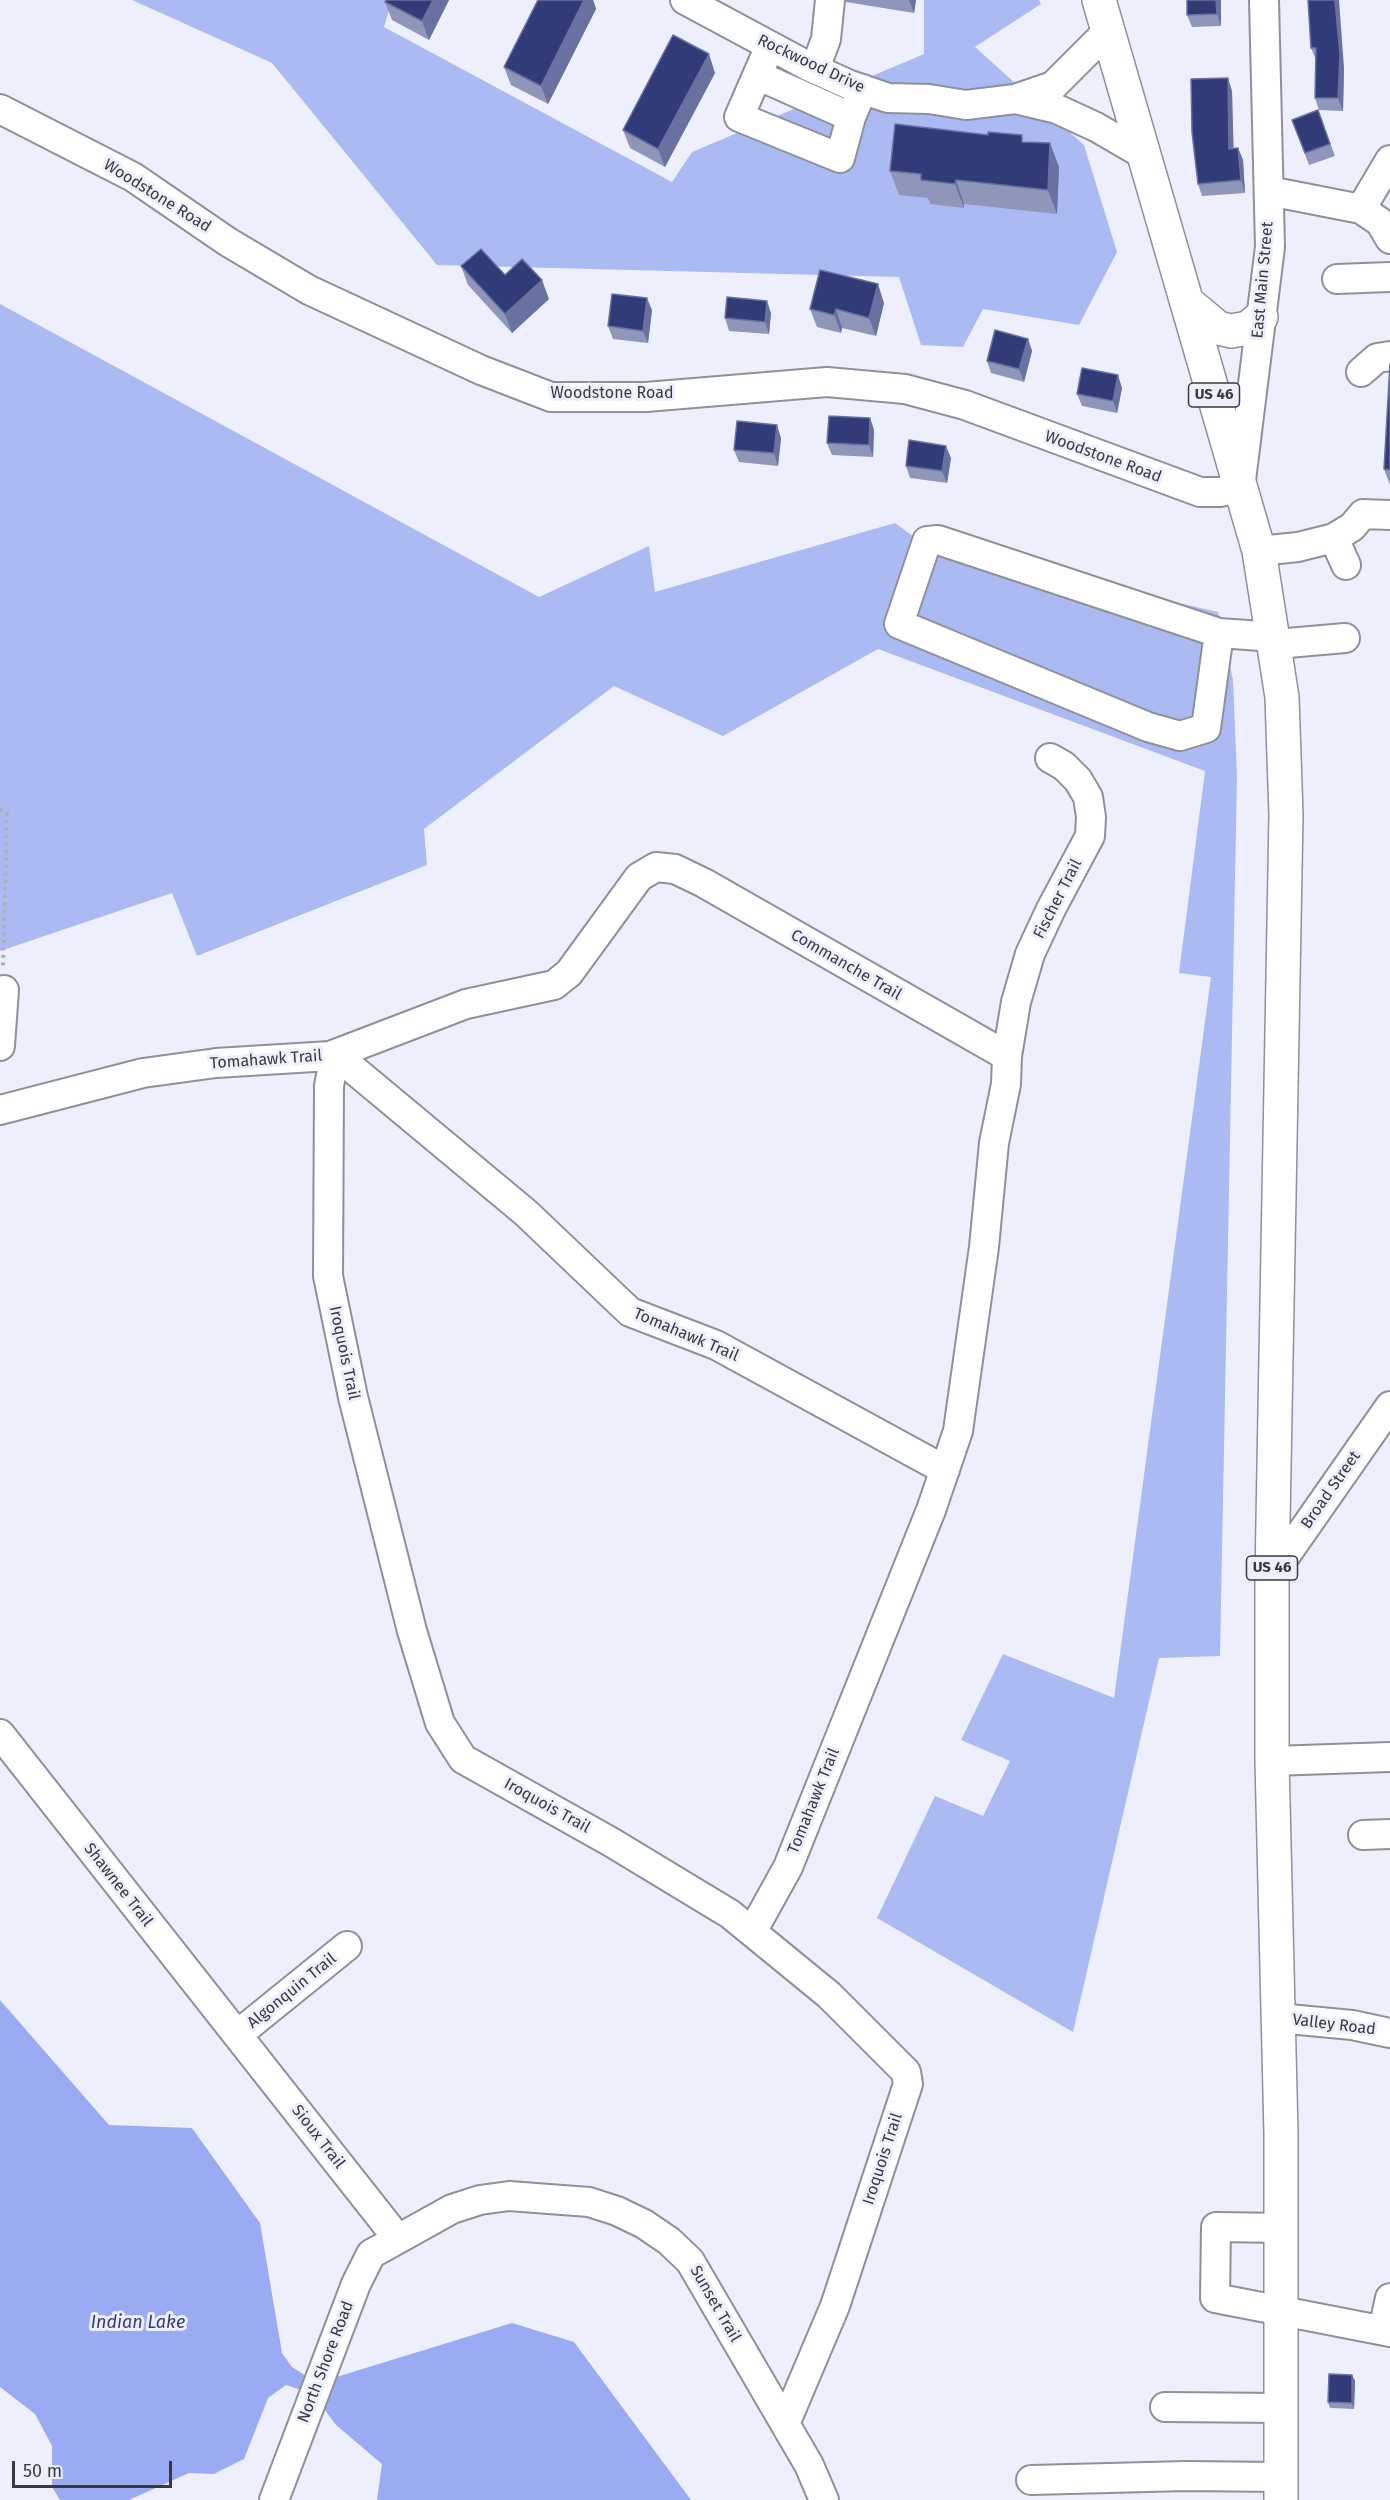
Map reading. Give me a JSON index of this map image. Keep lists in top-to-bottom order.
{
  "streets": {
    "main road": ["US 46"],
    "street": [
      "Rockwood Drive",
      "Woodstone Road",
      "East Main Street",
      "Fischer Trail",
      "Commanche Trail",
      "Tomahawk Trail",
      "Iroquois Trail",
      "Broad Street",
      "Shawnee Trail",
      "Algonquin Trail",
      "Valley Road",
      "Sioux Trail",
      "Sunset Trail",
      "North Shore Road"
    ]
  },
  "crossings": [
    ["Rockwood Drive", "US 46"],
    ["Woodstone Road", "East Main Street"],
    ["Woodstone Road", "US 46"],
    ["East Main Street", "US 46"],
    ["US 46", "Broad Street"],
    ["US 46", "Valley Road"],
    ["Fischer Trail", "Commanche Trail"],
    ["Commanche Trail", "Tomahawk Trail"],
    ["Commanche Trail", "Iroquois Trail"],
    ["Tomahawk Trail", "Iroquois Trail"],
    ["Iroquois Trail", "Sunset Trail"],
    ["Shawnee Trail", "Algonquin Trail"],
    ["Shawnee Trail", "Sioux Trail"],
    ["Algonquin Trail", "Sioux Trail"],
    ["Sioux Trail", "Sunset Trail"],
    ["Sioux Trail", "North Shore Road"],
    ["Sunset Trail", "North Shore Road"]
  ],
  "water": ["Indian Lake"],
  "scale_bar": "50 m"
}
